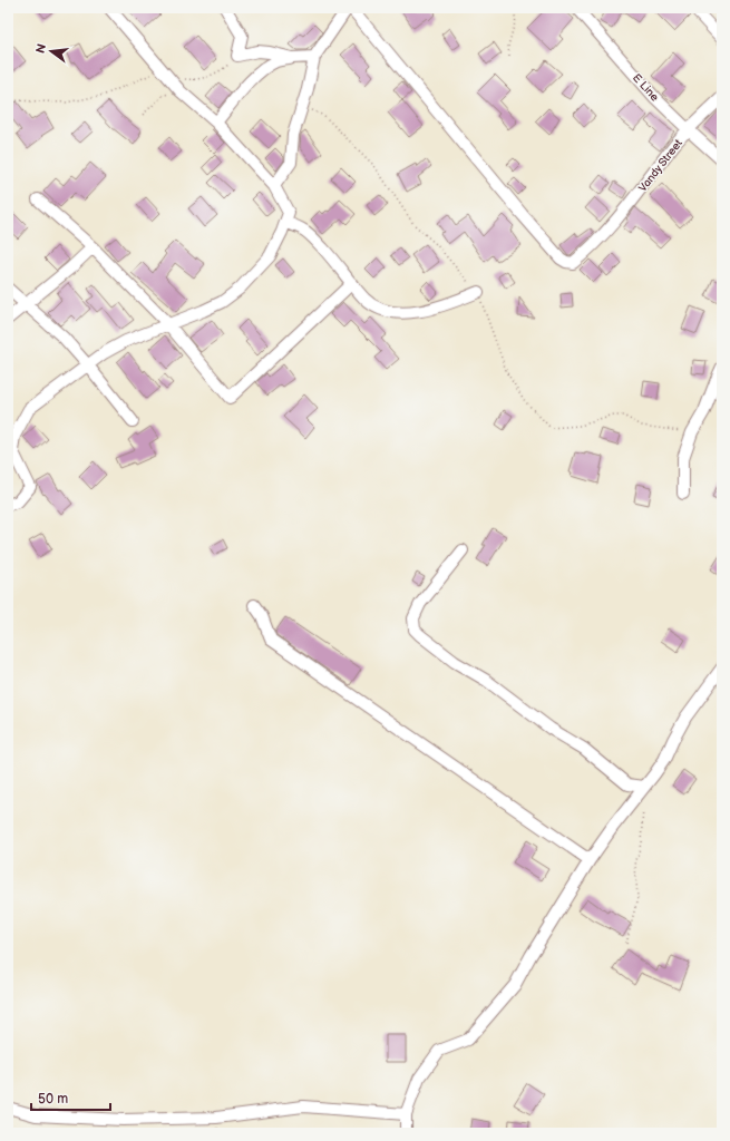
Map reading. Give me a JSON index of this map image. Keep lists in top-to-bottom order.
{
  "streets": {
    "street": ["E Line", "Vandy Street"]
  },
  "crossings": [
    ["E Line", "Vandy Street"]
  ],
  "scale_bar": "50 m",
  "north": "left"
}
